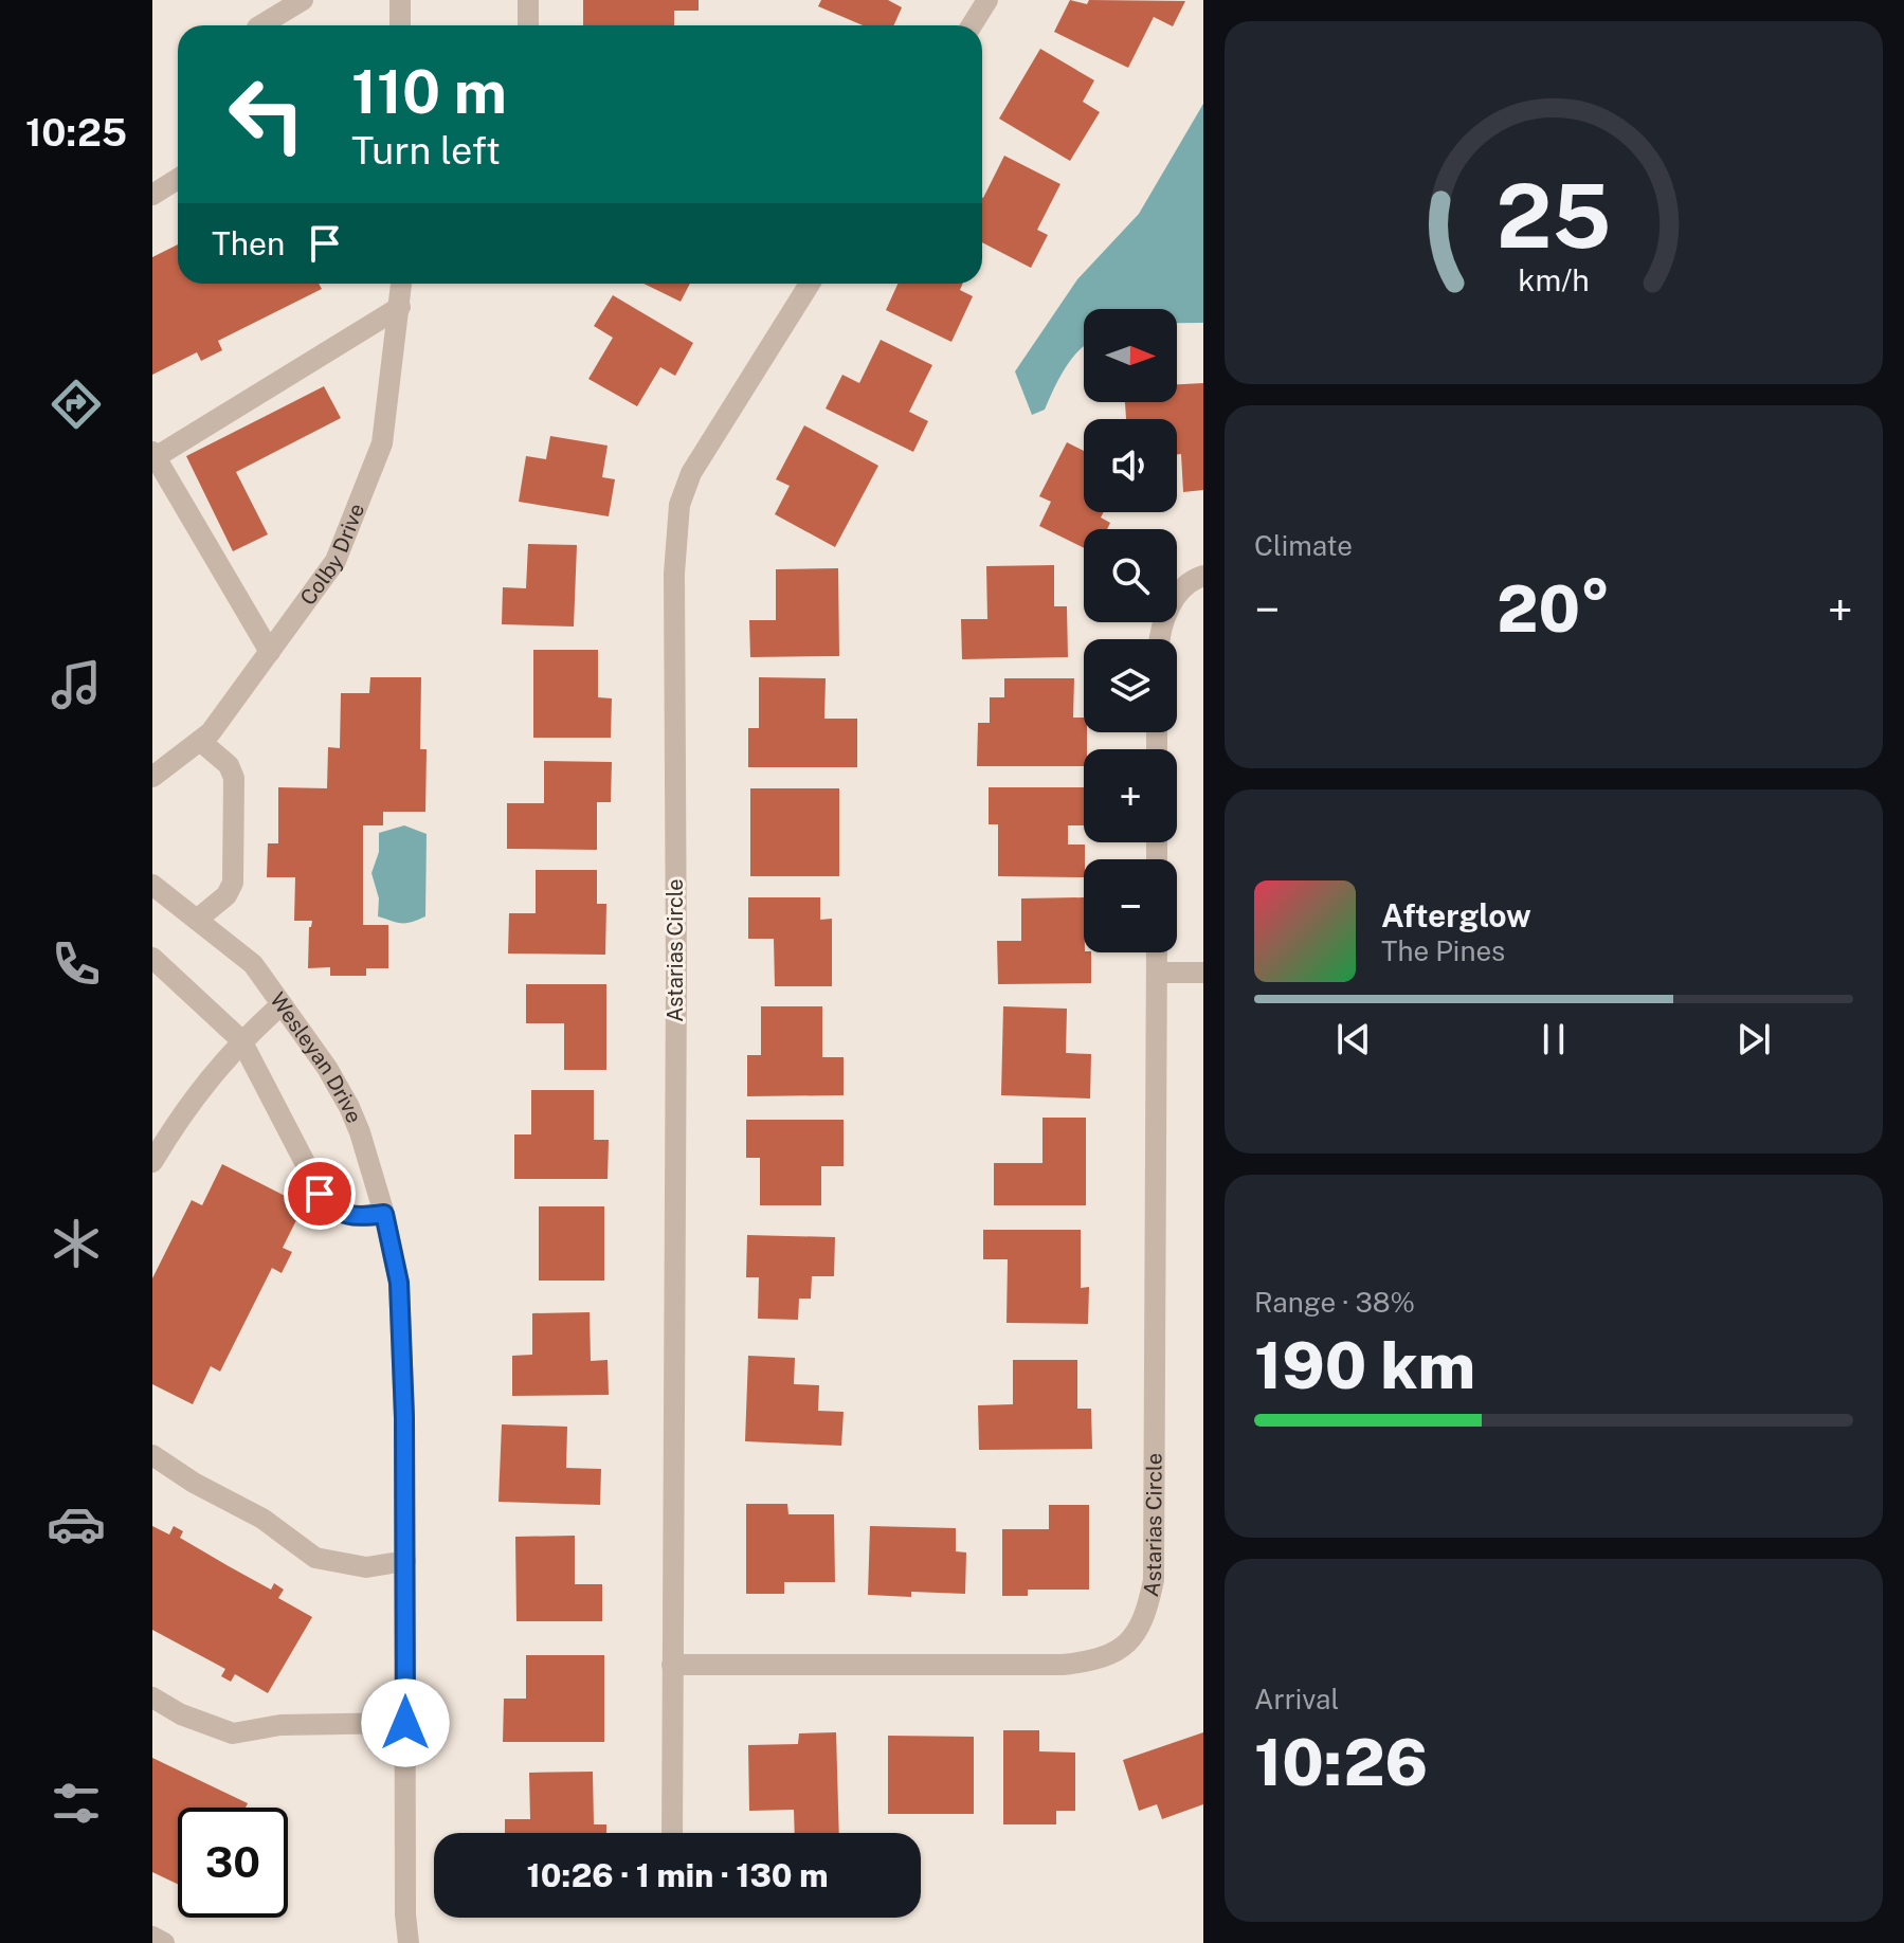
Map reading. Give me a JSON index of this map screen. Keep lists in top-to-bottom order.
{
  "streets": {
    "street": ["Colby Drive", "Astarias Circle", "Wesleyan Drive"]
  },
  "north": "right",
  "page": {
    "tabs": "10:25",
    "turn": ["110 m", "Turn left"],
    "then": "Then",
    "map_buttons": ["+", "−"],
    "tile": [
      "Climate",
      ["Range · 38%", "190 km"],
      ["Arrival", "10:26"]
    ],
    "heat": ["−", "20°", "+"],
    "song": ["Afterglow", "The Pines"],
    "limit": "30",
    "trip": "10:26 · 1 min · 130 m",
    "gauge": ["25", "km/h"]
  }
}
